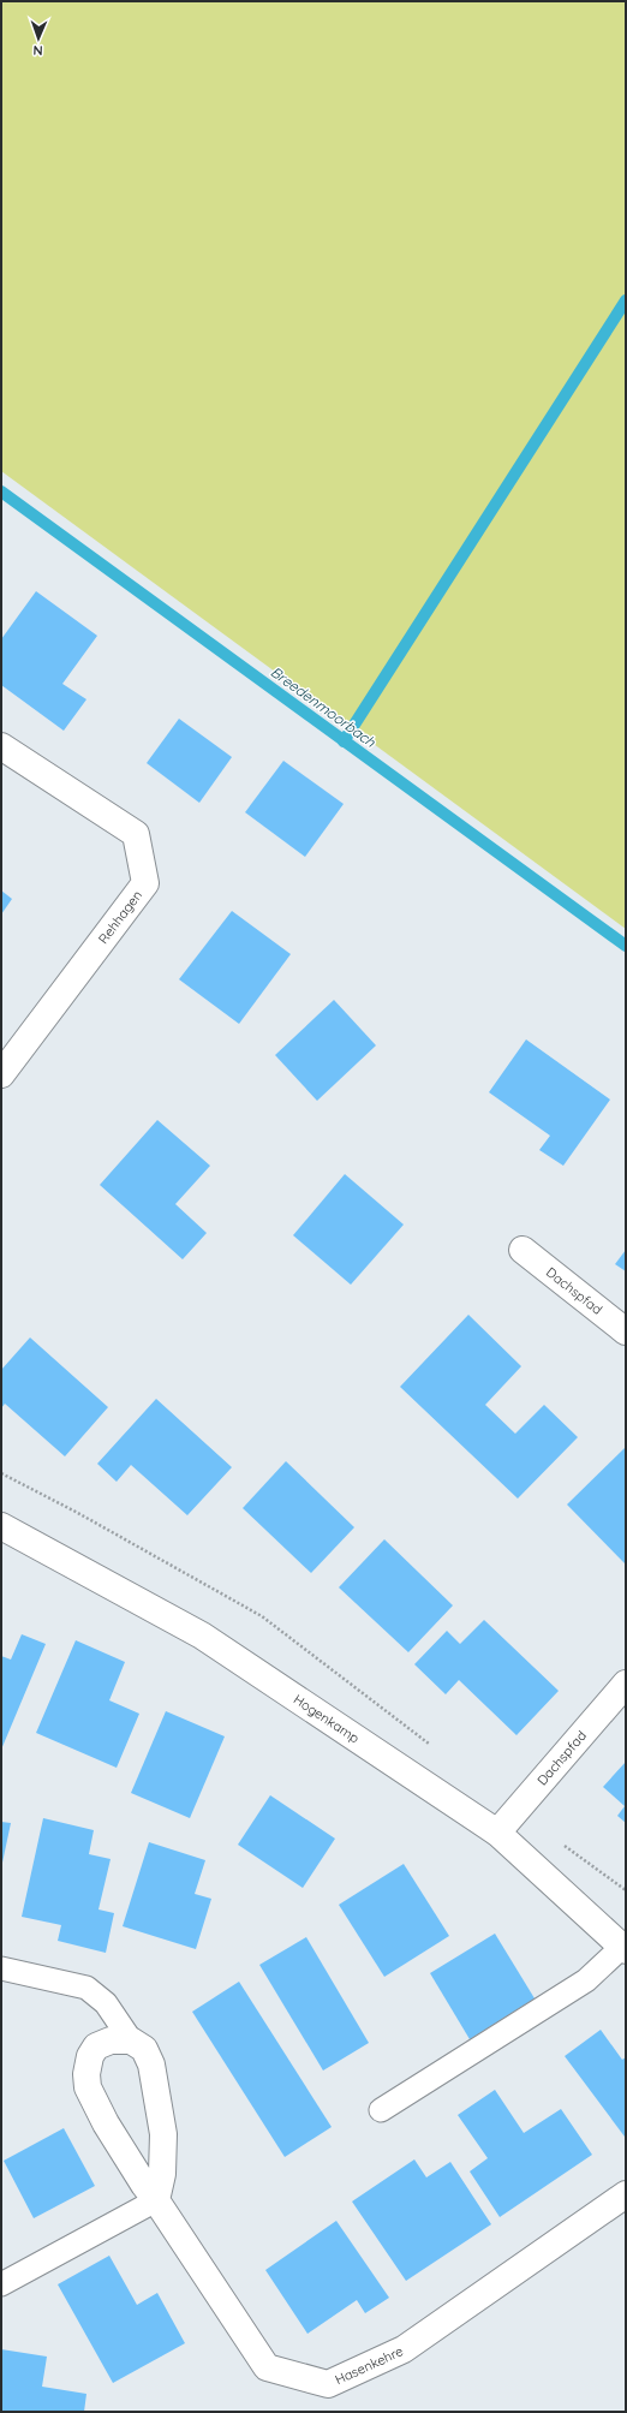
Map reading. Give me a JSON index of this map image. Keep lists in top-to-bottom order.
{
  "streets": {
    "street": [
      "Rehhagen",
      "Dachspfad",
      "Hogenkamp",
      "Hasenkehre"
    ]
  },
  "crossings": [
    ["Dachspfad", "Hogenkamp"]
  ],
  "water": ["Breedenmoorbach"],
  "north": "bottom"
}
